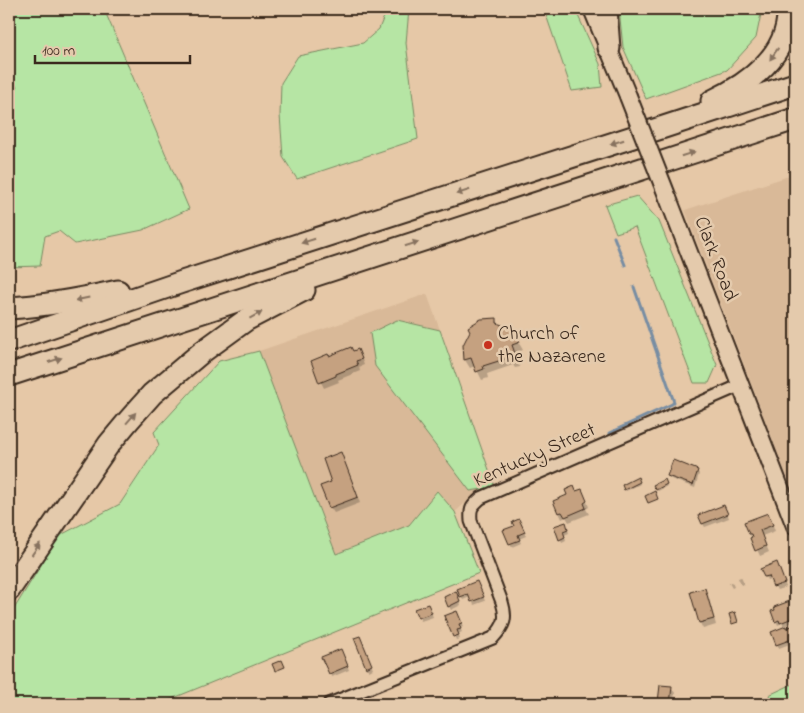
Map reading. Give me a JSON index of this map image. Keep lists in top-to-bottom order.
{
  "streets": {
    "street": ["Clark Road", "Kentucky Street"]
  },
  "crossings": [
    ["Clark Road", "Kentucky Street"]
  ],
  "places": ["Church of the Nazarene"],
  "scale_bar": "100 m"
}
